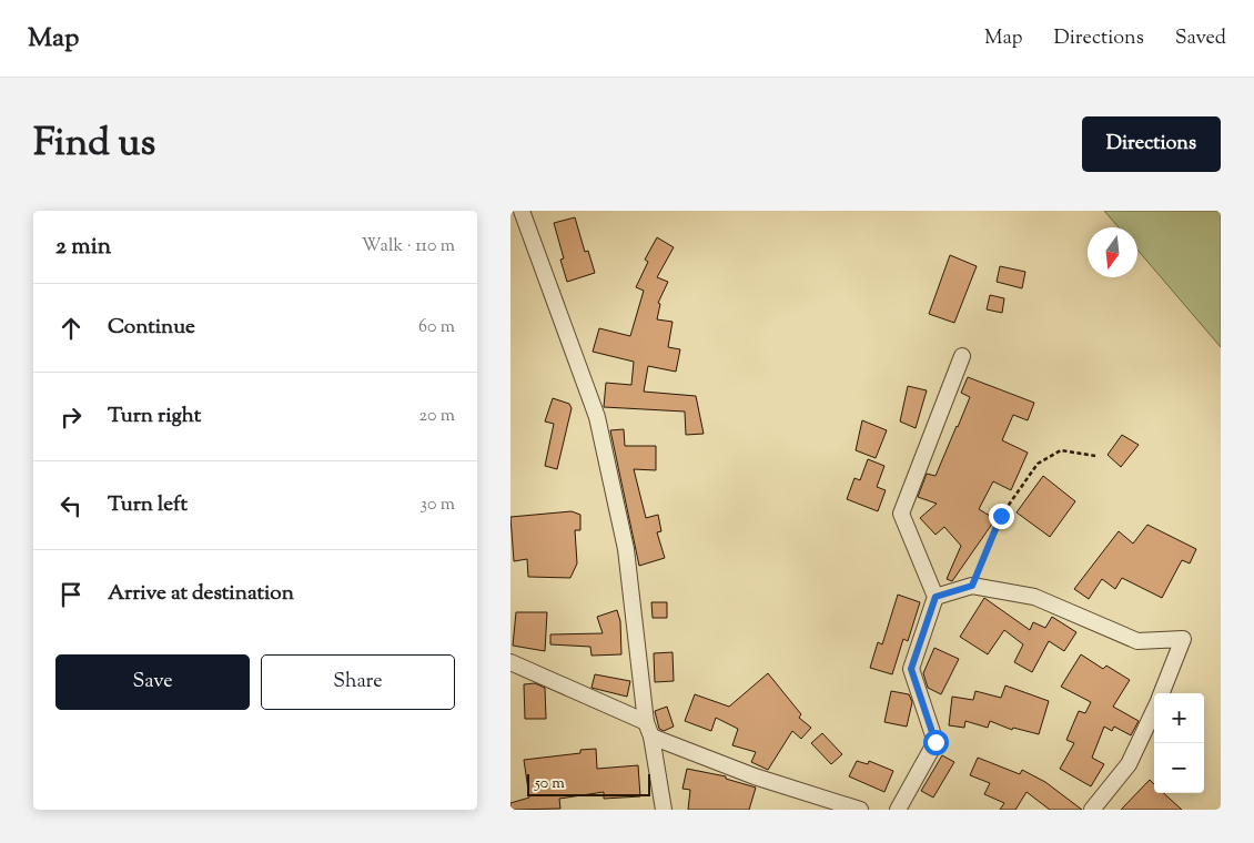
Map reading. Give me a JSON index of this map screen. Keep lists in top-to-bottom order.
{
  "scale_bar": "50 m",
  "north": "bottom",
  "page": {
    "header": "Map",
    "nav": ["Map", "Directions", "Saved"],
    "title": "Find us",
    "buttons": [
      "Directions",
      ["Save", "Share"]
    ],
    "heading": ["2 min", "Walk · 110 m"],
    "list": [
      ["Continue", "60 m"],
      ["Turn right", "20 m"],
      ["Turn left", "30 m"],
      "Arrive at destination"
    ],
    "map_buttons": ["+", "−"],
    "scale": "50 m"
  }
}
